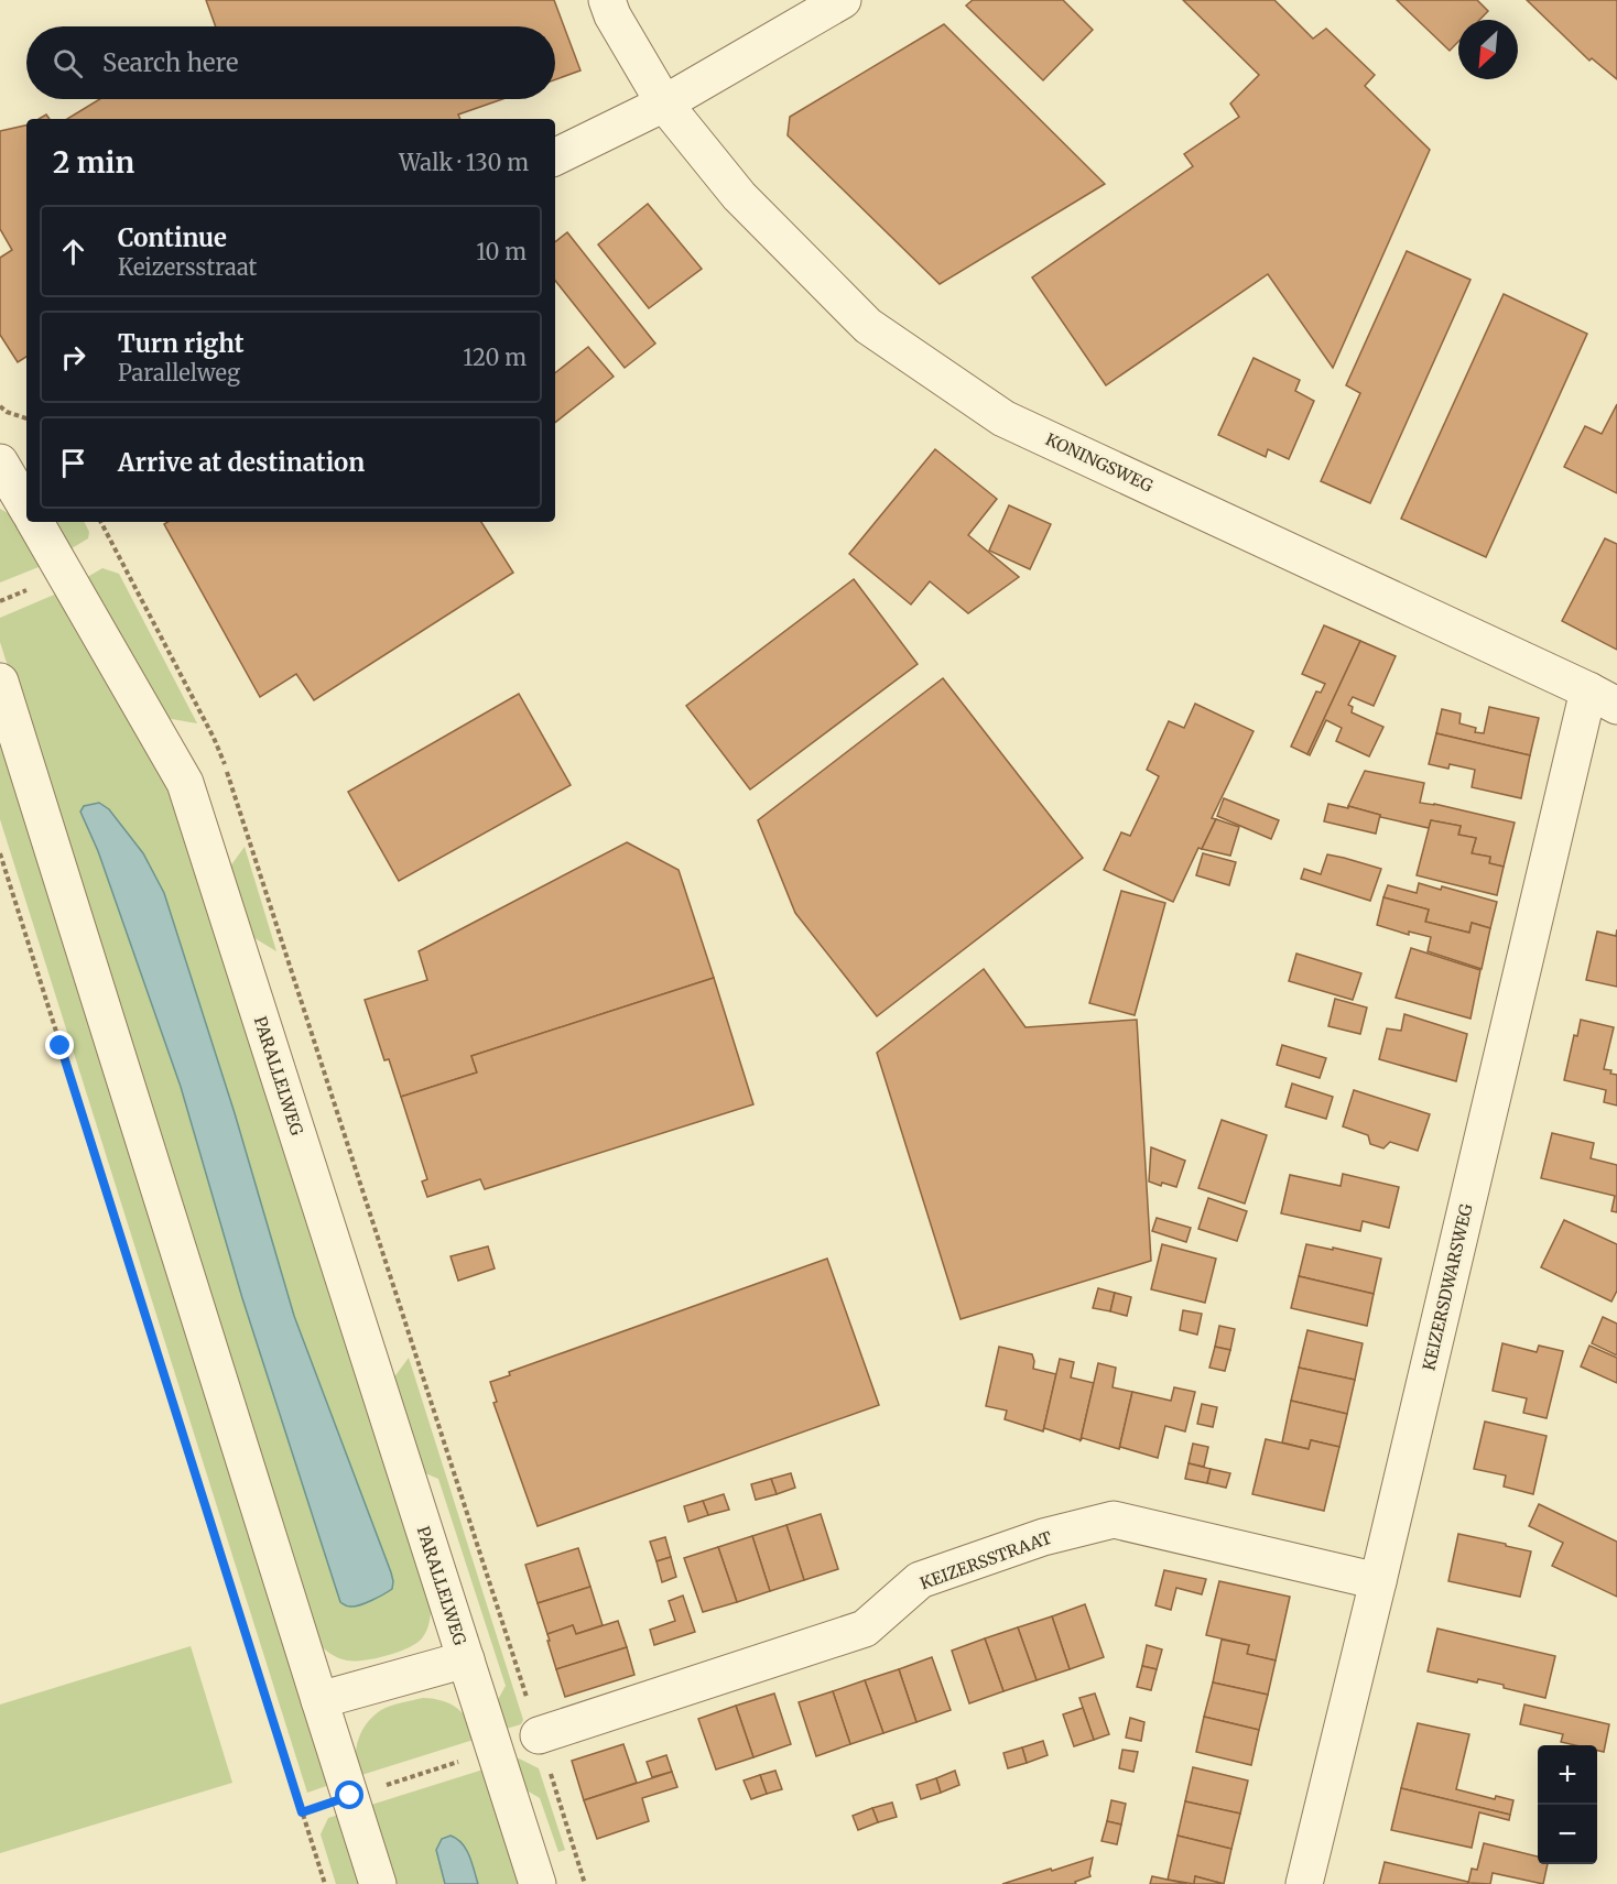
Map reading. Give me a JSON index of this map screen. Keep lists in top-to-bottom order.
{
  "streets": {
    "street": [
      "KONINGSWEG",
      "PARALLELWEG",
      "KEIZERSDWARSWEG",
      "KEIZERSSTRAAT"
    ]
  },
  "crossings": [
    ["KONINGSWEG", "KEIZERSDWARSWEG"],
    ["KEIZERSDWARSWEG", "KEIZERSSTRAAT"]
  ],
  "north": "bottom left",
  "page": {
    "search": "Search here",
    "heading": ["2 min", "Walk · 130 m"],
    "list": [
      ["Continue", "Keizersstraat", "10 m"],
      ["Turn right", "Parallelweg", "120 m"],
      "Arrive at destination"
    ],
    "map_buttons": ["+", "−"]
  }
}
